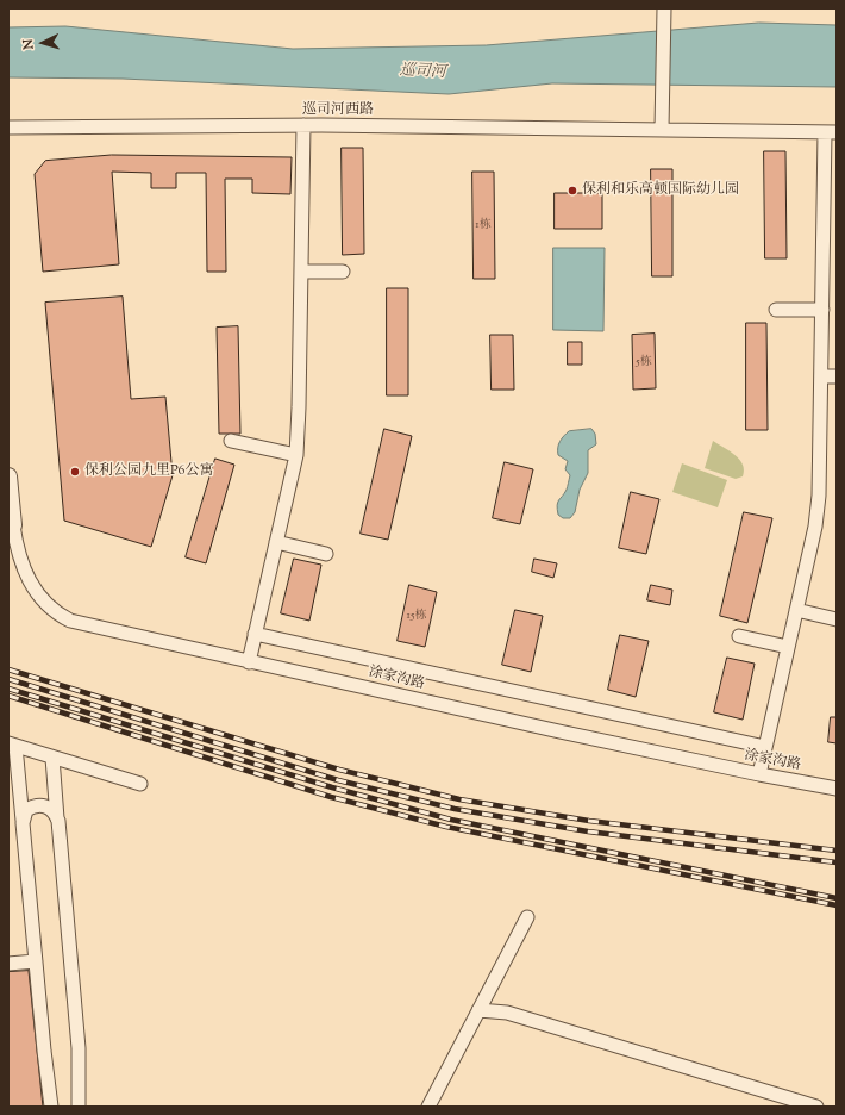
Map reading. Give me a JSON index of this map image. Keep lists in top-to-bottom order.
{
  "streets": {
    "street": ["巡司河西路", "涂家沟路"]
  },
  "water": ["巡司河"],
  "places": ["保利和乐高顿国际幼儿园", "保利公园九里P6公寓"],
  "house_numbers": ["1栋", "5栋", "15栋"],
  "north": "left"
}
